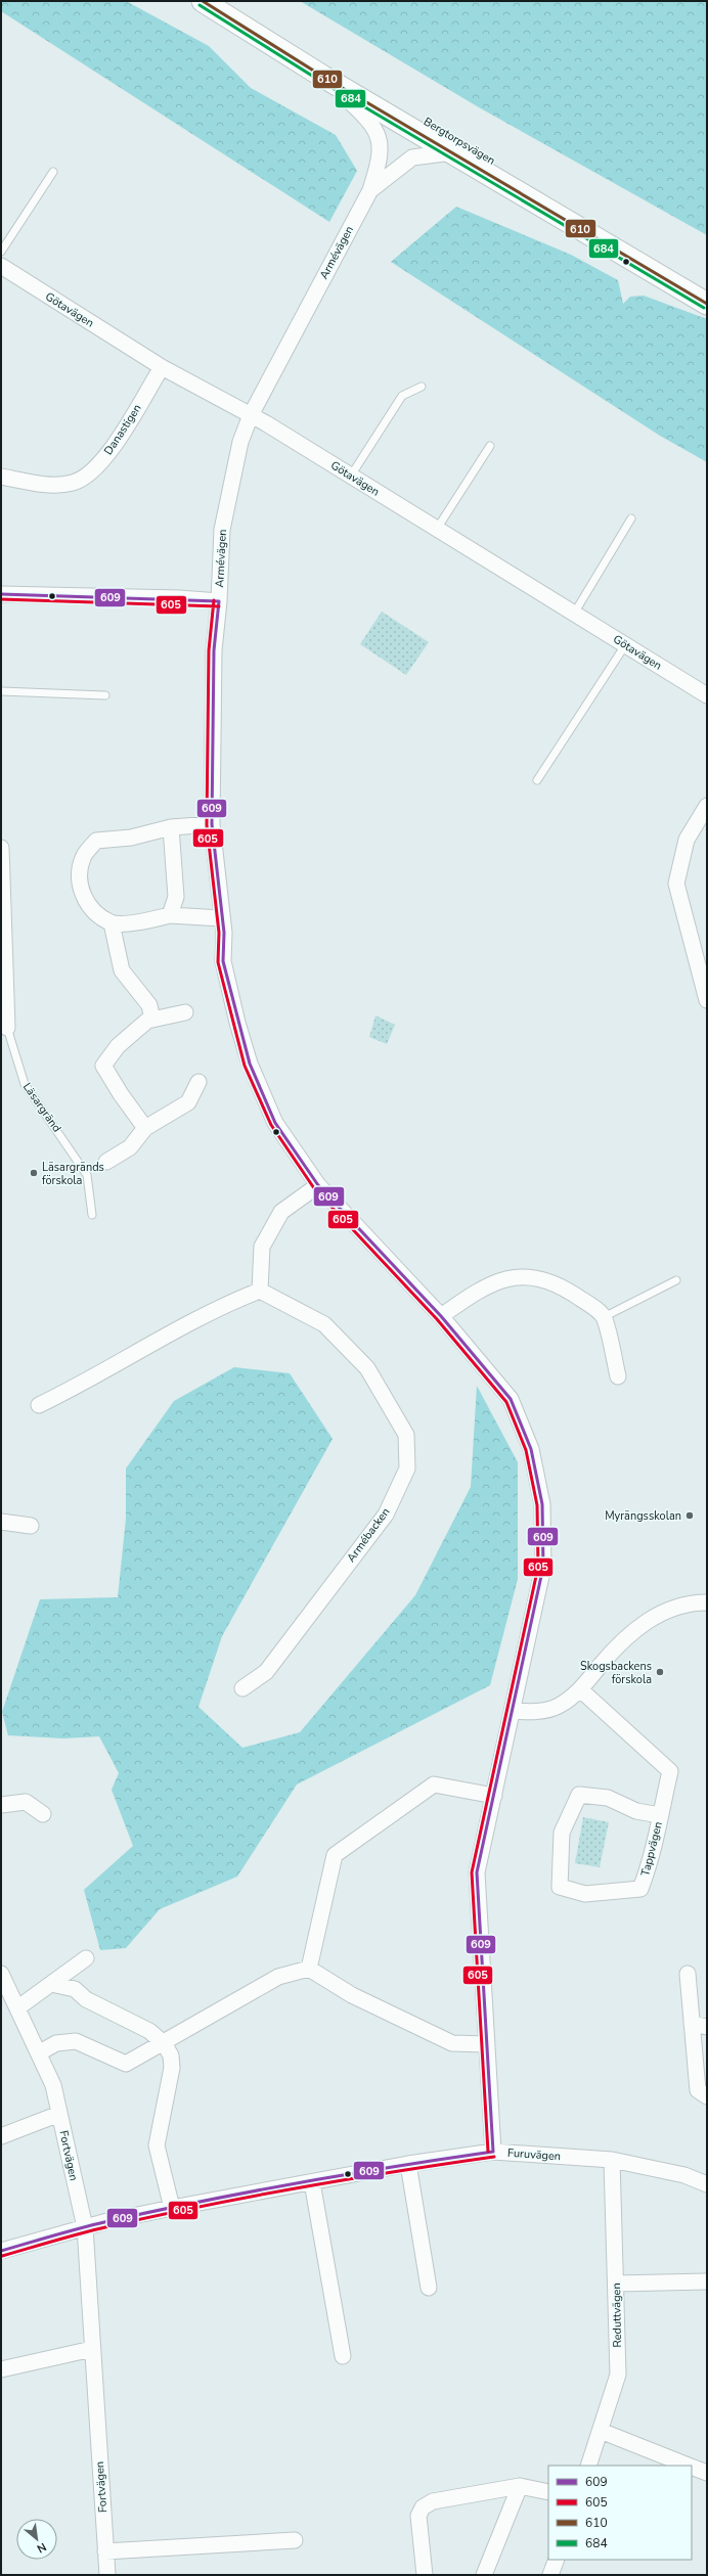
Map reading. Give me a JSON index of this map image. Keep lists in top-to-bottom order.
{
  "streets": {
    "main road": ["Bergtorpsvägen"],
    "street": [
      "Armévägen",
      "Götavägen",
      "Danastigen",
      "Läsargränd",
      "Armébacken",
      "Tappvägen",
      "Furuvägen",
      "Fortvägen",
      "Reduttvägen"
    ]
  },
  "crossings": [
    ["Bergtorpsvägen", "Armévägen"],
    ["Armévägen", "Götavägen"],
    ["Armévägen", "Furuvägen"],
    ["Götavägen", "Danastigen"],
    ["Furuvägen", "Fortvägen"],
    ["Furuvägen", "Reduttvägen"]
  ],
  "places": ["Läsargränds förskola", "Myrängsskolan", "Skogsbackens förskola"],
  "lines": [
    "transit line 610",
    "transit line 684",
    "transit line 609",
    "transit line 605"
  ],
  "legend": [
    "609",
    "605",
    "610",
    "684"
  ],
  "north": "bottom right"
}
